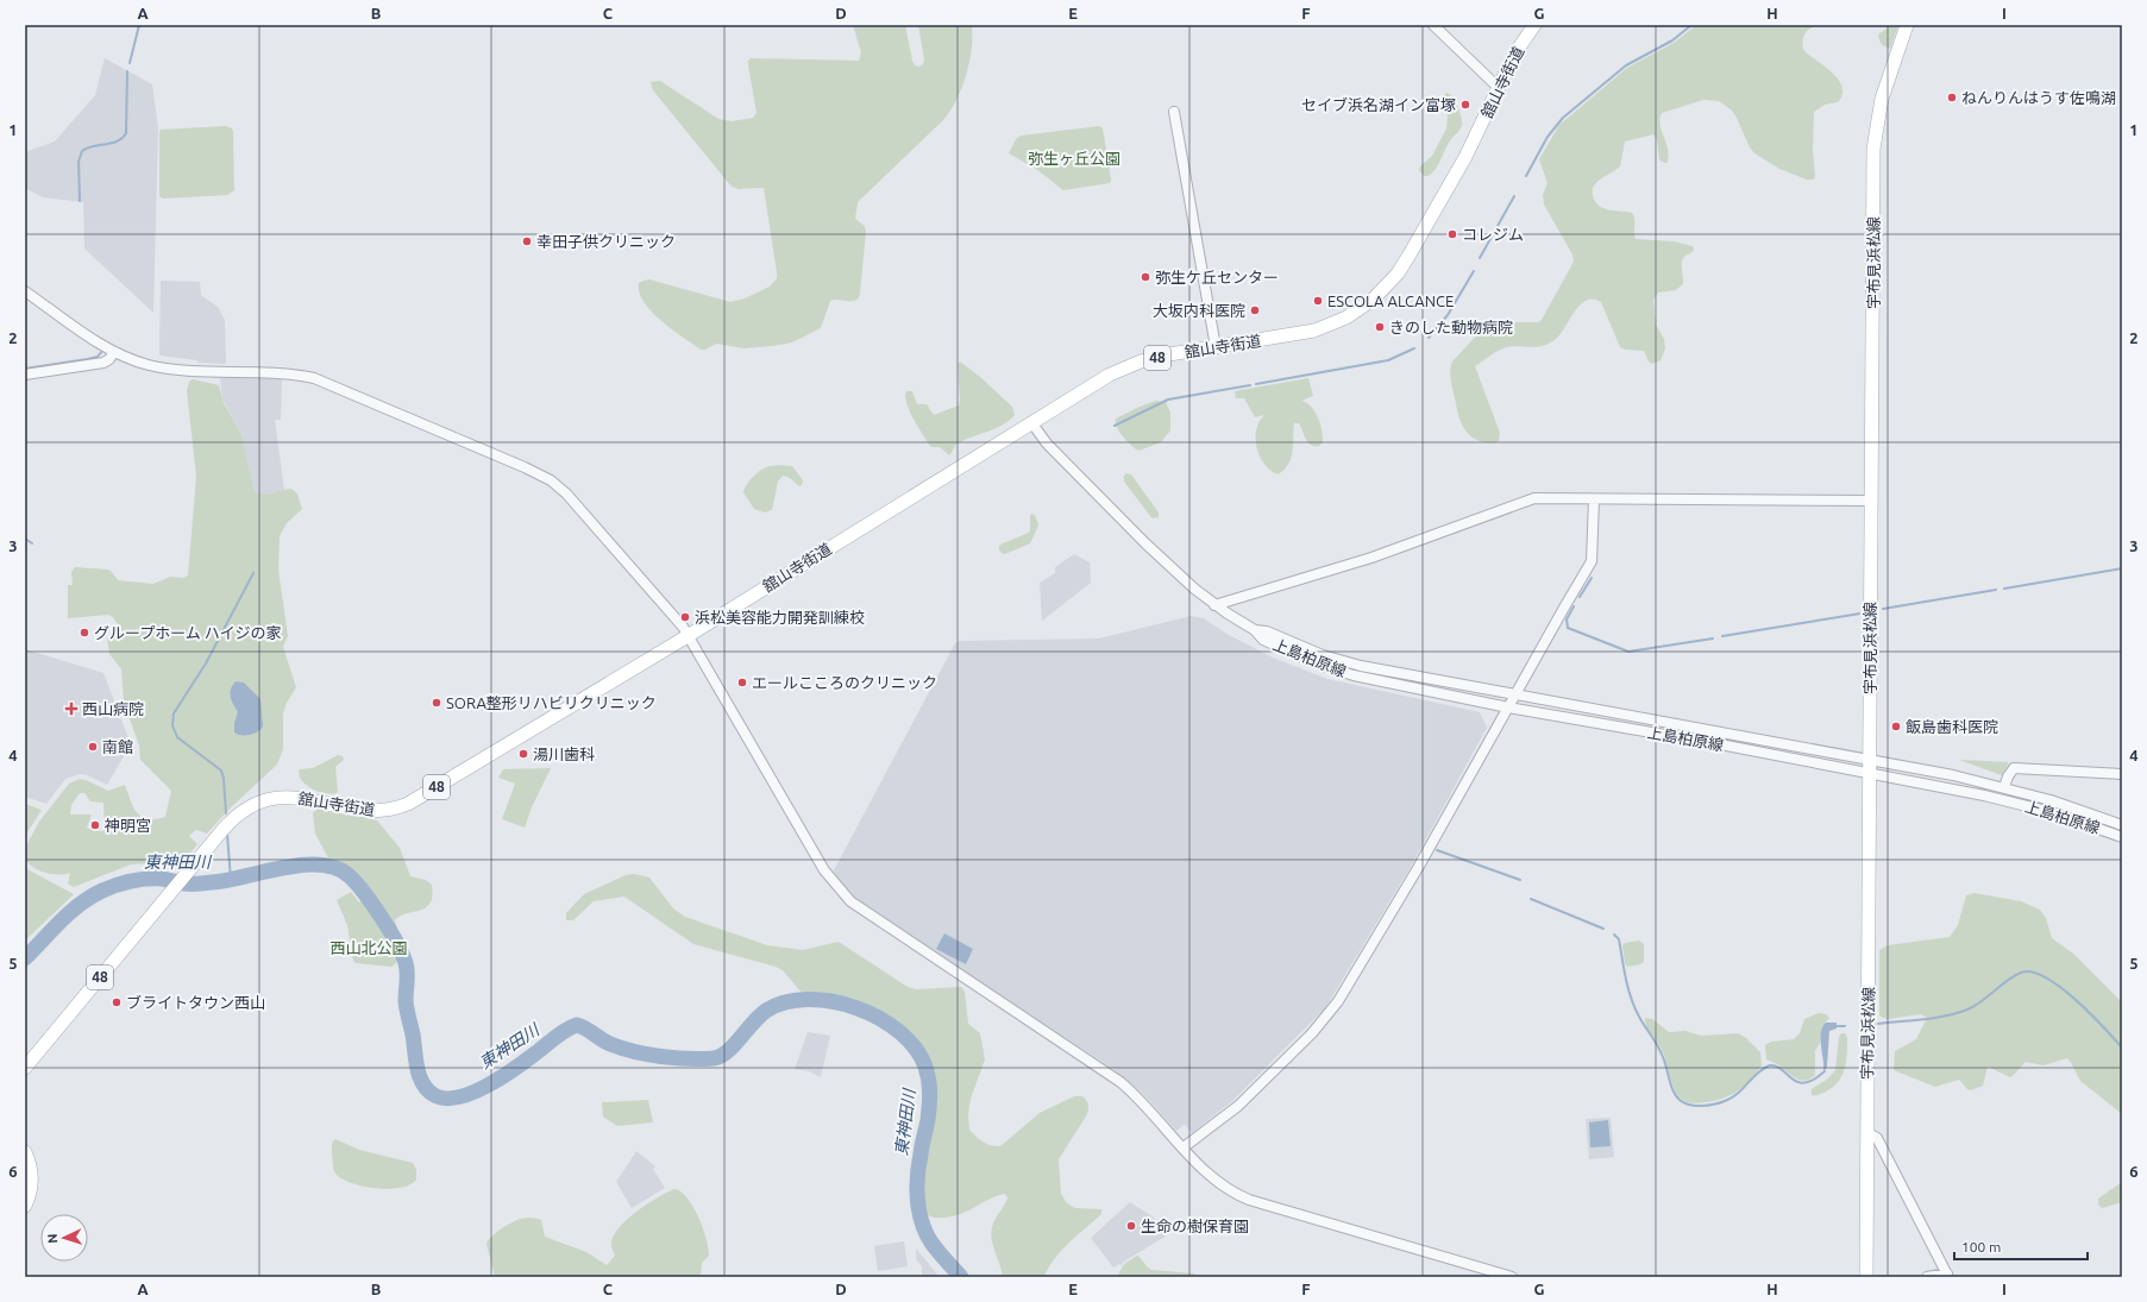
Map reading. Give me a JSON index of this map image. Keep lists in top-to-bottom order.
{
  "streets": {
    "main road": ["舘山寺街道", "宇布見浜松線", "48"],
    "street": ["上島柏原線"]
  },
  "crossings": [
    ["舘山寺街道", "上島柏原線"],
    ["宇布見浜松線", "上島柏原線"]
  ],
  "water": ["東神田川"],
  "parks": ["弥生ヶ丘公園", "西山北公園"],
  "places": {
    "other": [
      "ねんりんはうす佐鳴湖",
      "セイブ浜名湖イン富塚",
      "コレジム",
      "幸田子供クリニック",
      "弥生ケ丘センター",
      "ESCOLA ALCANCE",
      "大坂内科医院",
      "きのした動物病院",
      "浜松美容能力開発訓練校",
      "グループホーム ハイジの家",
      "エールこころのクリニック",
      "SORA整形リハビリクリニック",
      "飯島歯科医院",
      "南館",
      "湯川歯科",
      "神明宮",
      "ブライトタウン西山",
      "生命の樹保育園"
    ],
    "health": ["西山病院"]
  },
  "scale_bar": "100 m",
  "north": "left",
  "grid": {
    "columns": [
      "A",
      "B",
      "C",
      "D",
      "E",
      "F",
      "G",
      "H",
      "I"
    ],
    "rows": [
      "1",
      "2",
      "3",
      "4",
      "5",
      "6"
    ]
  }
}
